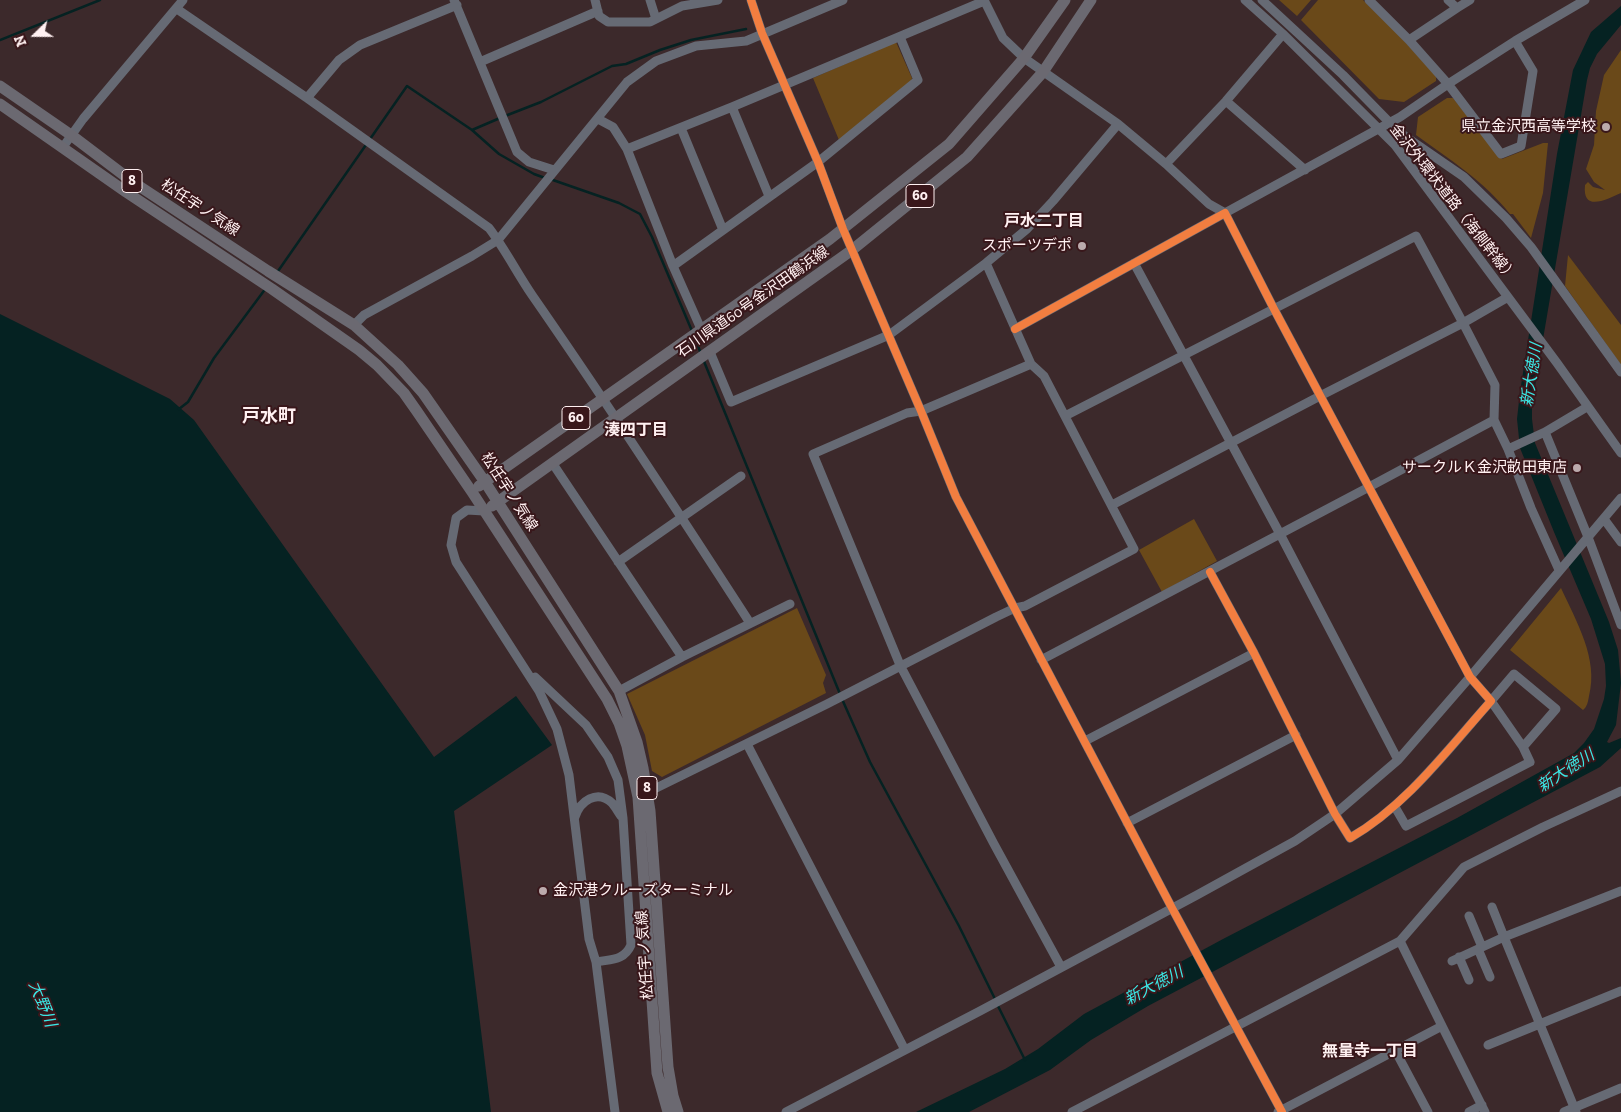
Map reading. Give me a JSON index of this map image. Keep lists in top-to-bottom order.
{
  "streets": {
    "main road": [
      "8",
      "60",
      "松任宇ノ気線",
      "石川県道60号金沢田鶴浜線"
    ],
    "street": ["金沢外環状道路（海側幹線）"]
  },
  "crossings": [
    ["松任宇ノ気線", "石川県道60号金沢田鶴浜線"]
  ],
  "districts": [
    "戸水二丁目",
    "戸水町",
    "湊四丁目",
    "無量寺一丁目"
  ],
  "water": ["新大徳川", "大野川"],
  "places": [
    "県立金沢西高等学校",
    "スポーツデポ",
    "サークルＫ金沢畝田東店",
    "金沢港クルーズターミナル"
  ],
  "north": "left"
}
